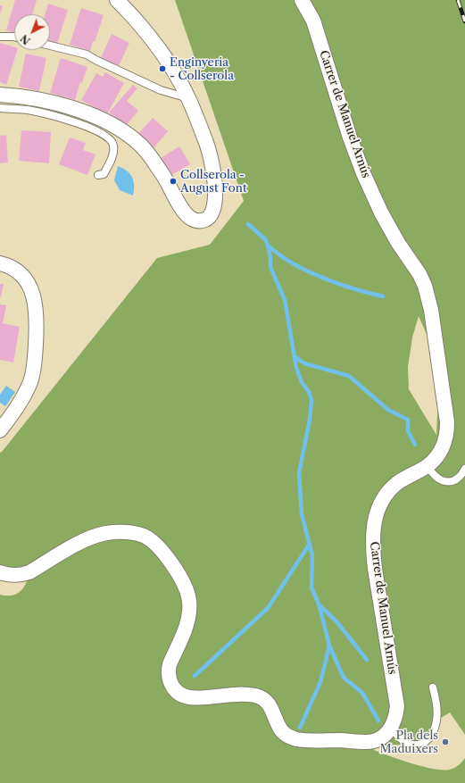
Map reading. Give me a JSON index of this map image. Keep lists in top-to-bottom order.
{
  "streets": {
    "street": ["Carrer de Manuel Arnús"]
  },
  "places": ["Enginyeria - Collserola", "Collserola - August Font", "Pla dels Maduixers"],
  "north": "bottom left"
}
